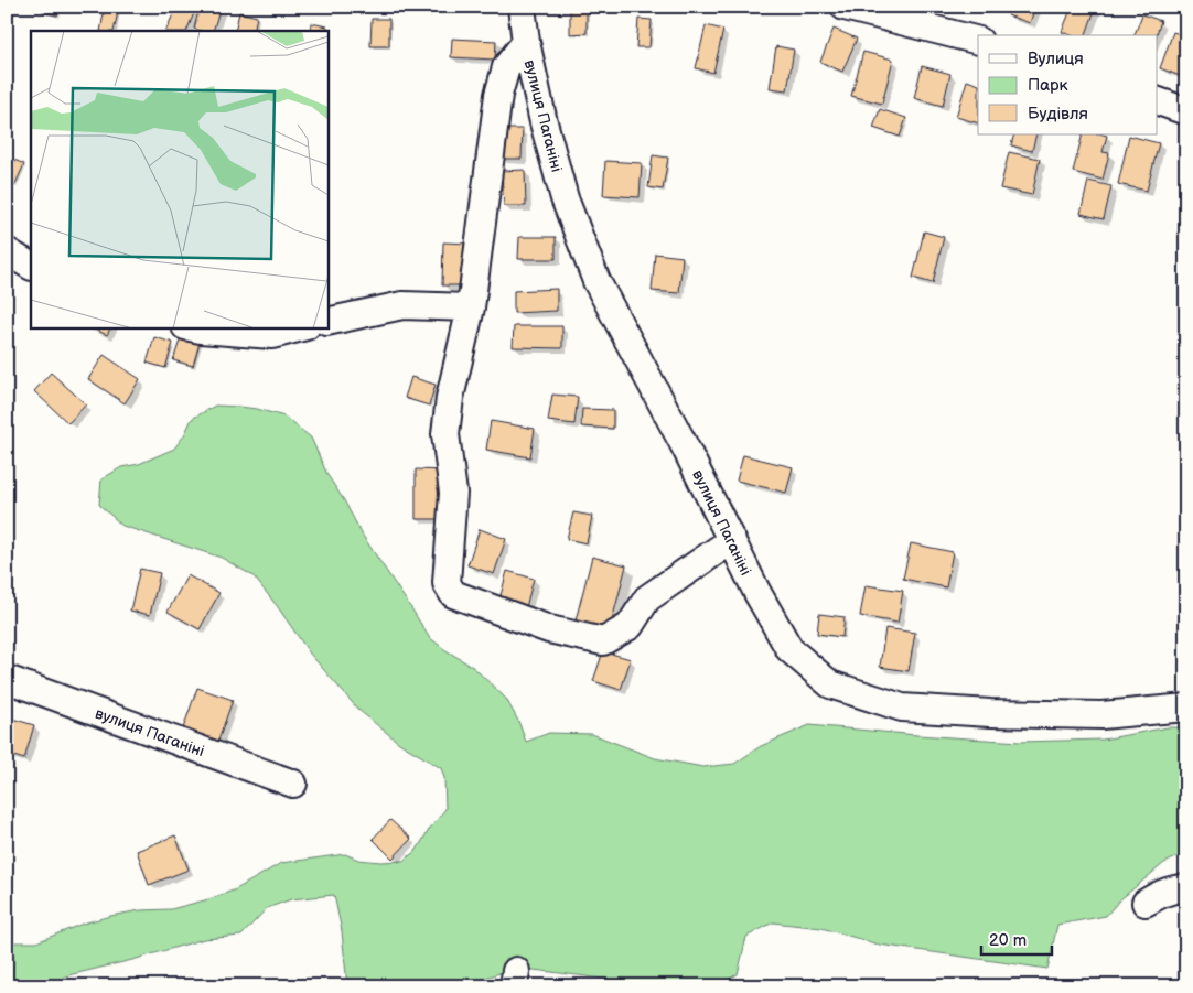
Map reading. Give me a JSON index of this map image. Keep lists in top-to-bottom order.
{
  "streets": {
    "street": ["вулиця Паганіні"]
  },
  "legend": ["Вулиця", "Парк", "Будівля"],
  "scale_bar": "20 m"
}
